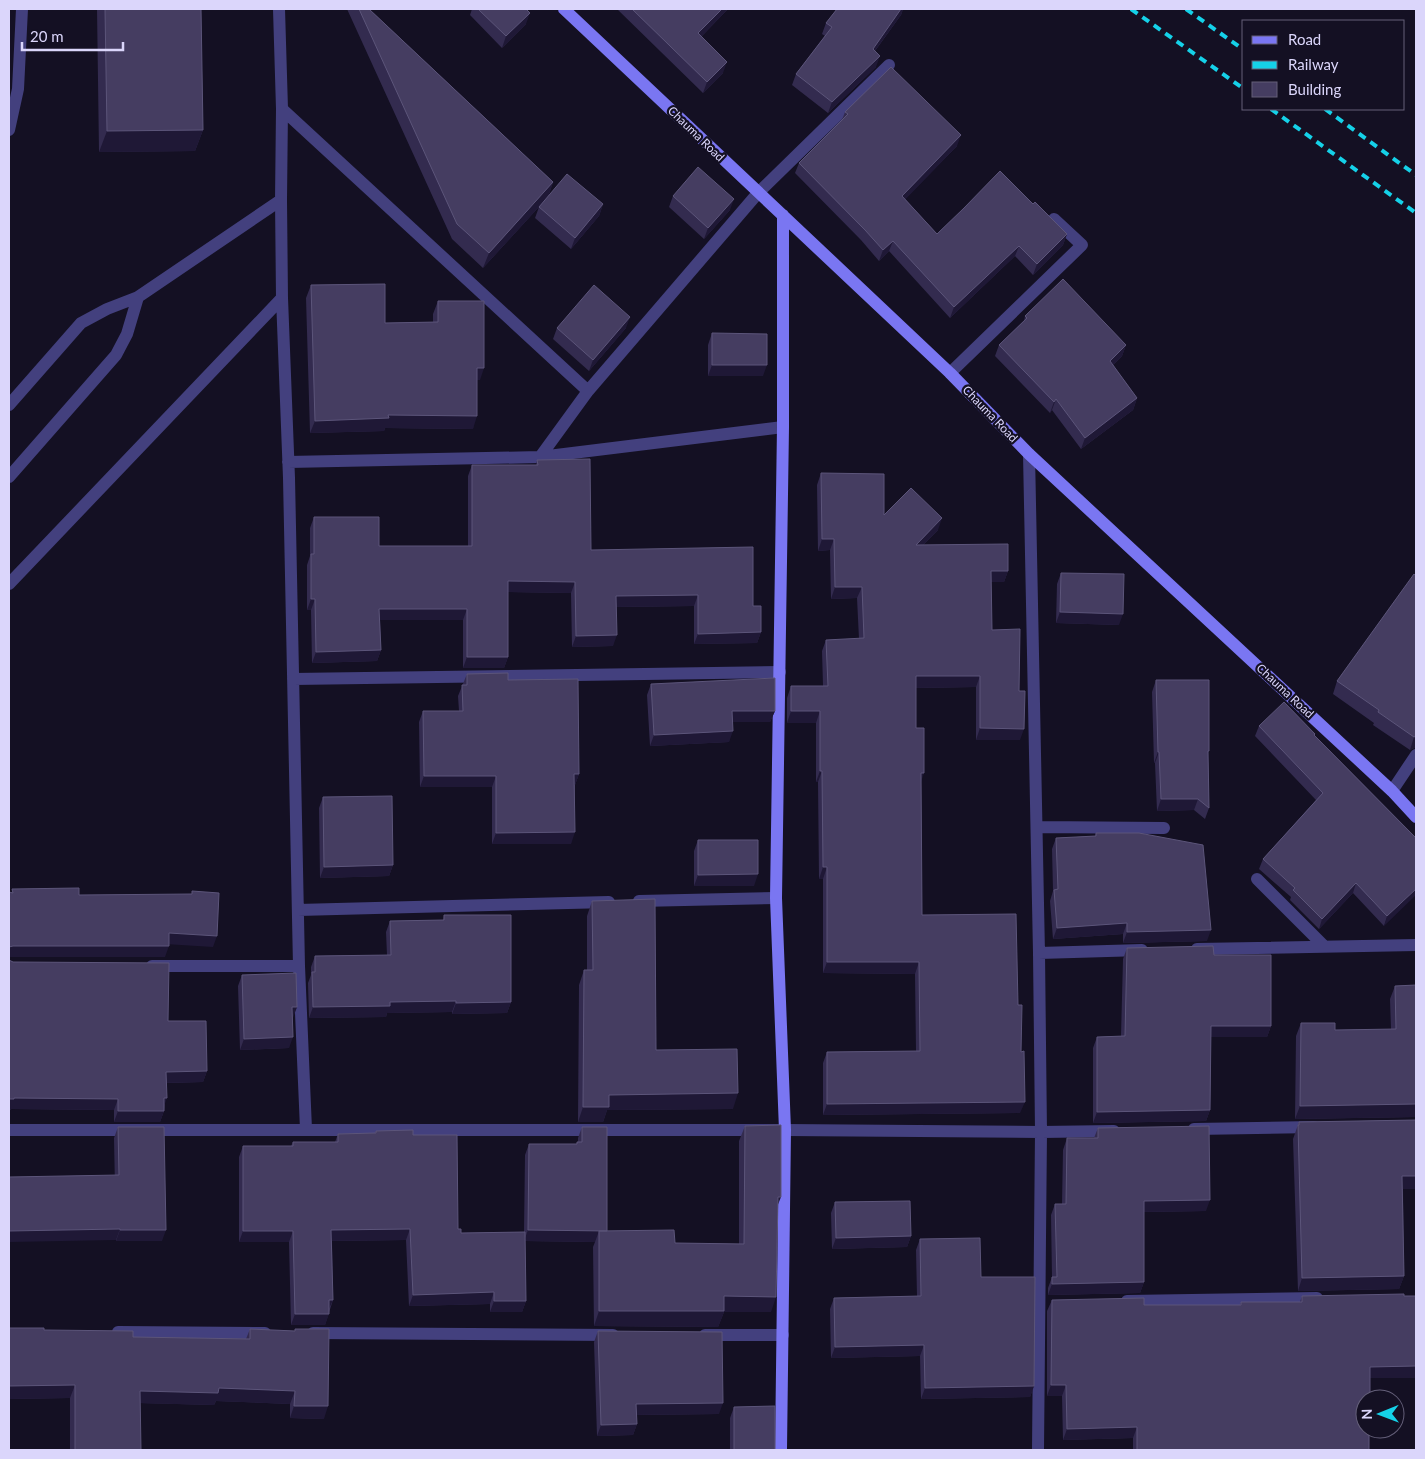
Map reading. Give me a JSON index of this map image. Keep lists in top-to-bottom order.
{
  "streets": {
    "street": ["Chauma Road"]
  },
  "legend": ["Road", "Railway", "Building"],
  "scale_bar": "20 m",
  "north": "left"
}
